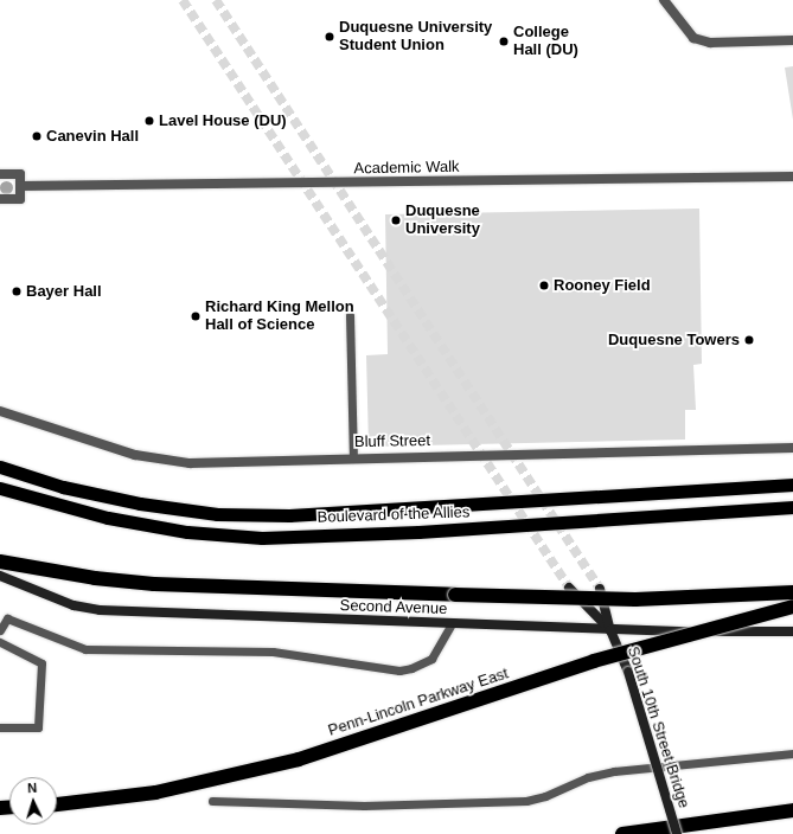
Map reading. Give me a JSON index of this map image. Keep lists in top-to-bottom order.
{
  "streets": {
    "highway": ["Boulevard of the Allies", "Penn-Lincoln Parkway East"],
    "main road": ["Second Avenue", "South 10th Street Bridge"],
    "street": ["Academic Walk", "Bluff Street"]
  },
  "crossings": [
    ["Second Avenue", "South 10th Street Bridge"]
  ],
  "places": [
    "Duquesne University Student Union",
    "College Hall (DU)",
    "Lavel House (DU)",
    "Canevin Hall",
    "Duquesne University",
    "Rooney Field",
    "Bayer Hall",
    "Richard King Mellon Hall of Science",
    "Duquesne Towers"
  ],
  "north": "top"
}
